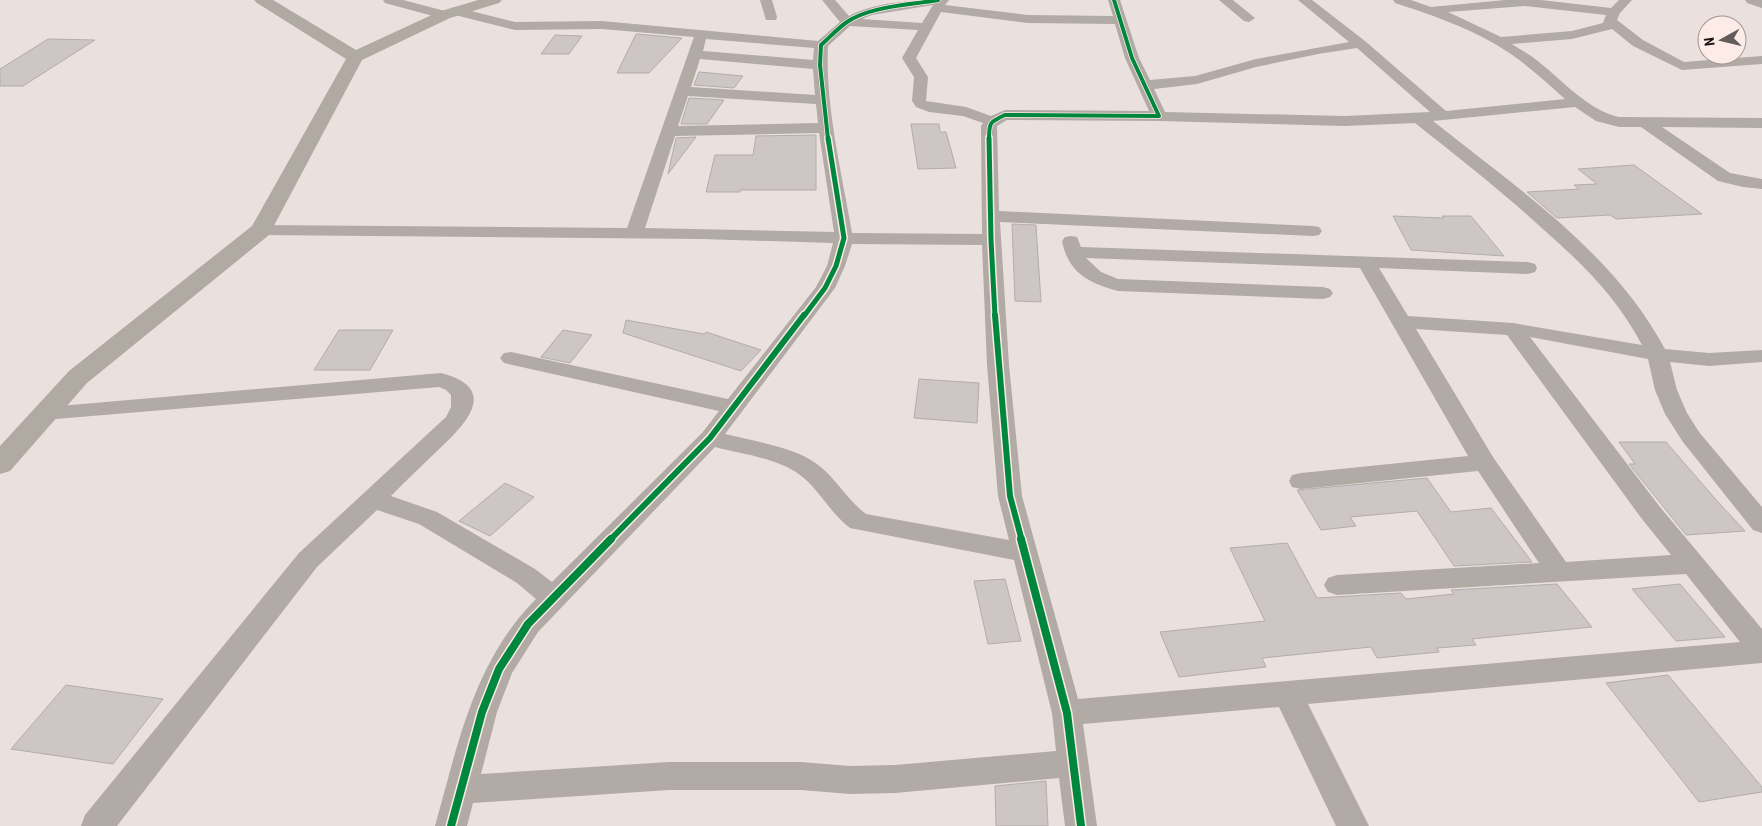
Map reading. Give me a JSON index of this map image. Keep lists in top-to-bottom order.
{
  "north": "left"
}
